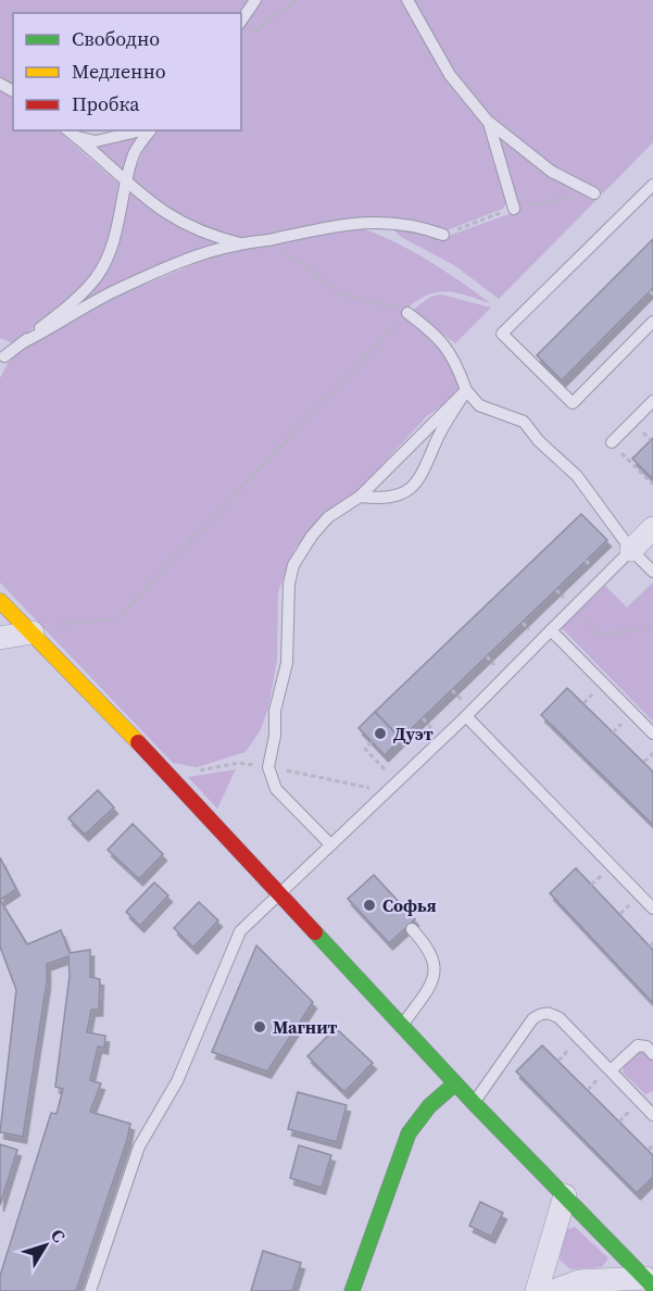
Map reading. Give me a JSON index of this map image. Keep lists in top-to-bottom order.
{
  "places": ["Дуэт", "Софья", "Магнит"],
  "legend": ["Свободно", "Медленно", "Пробка"],
  "north": "top right"
}
